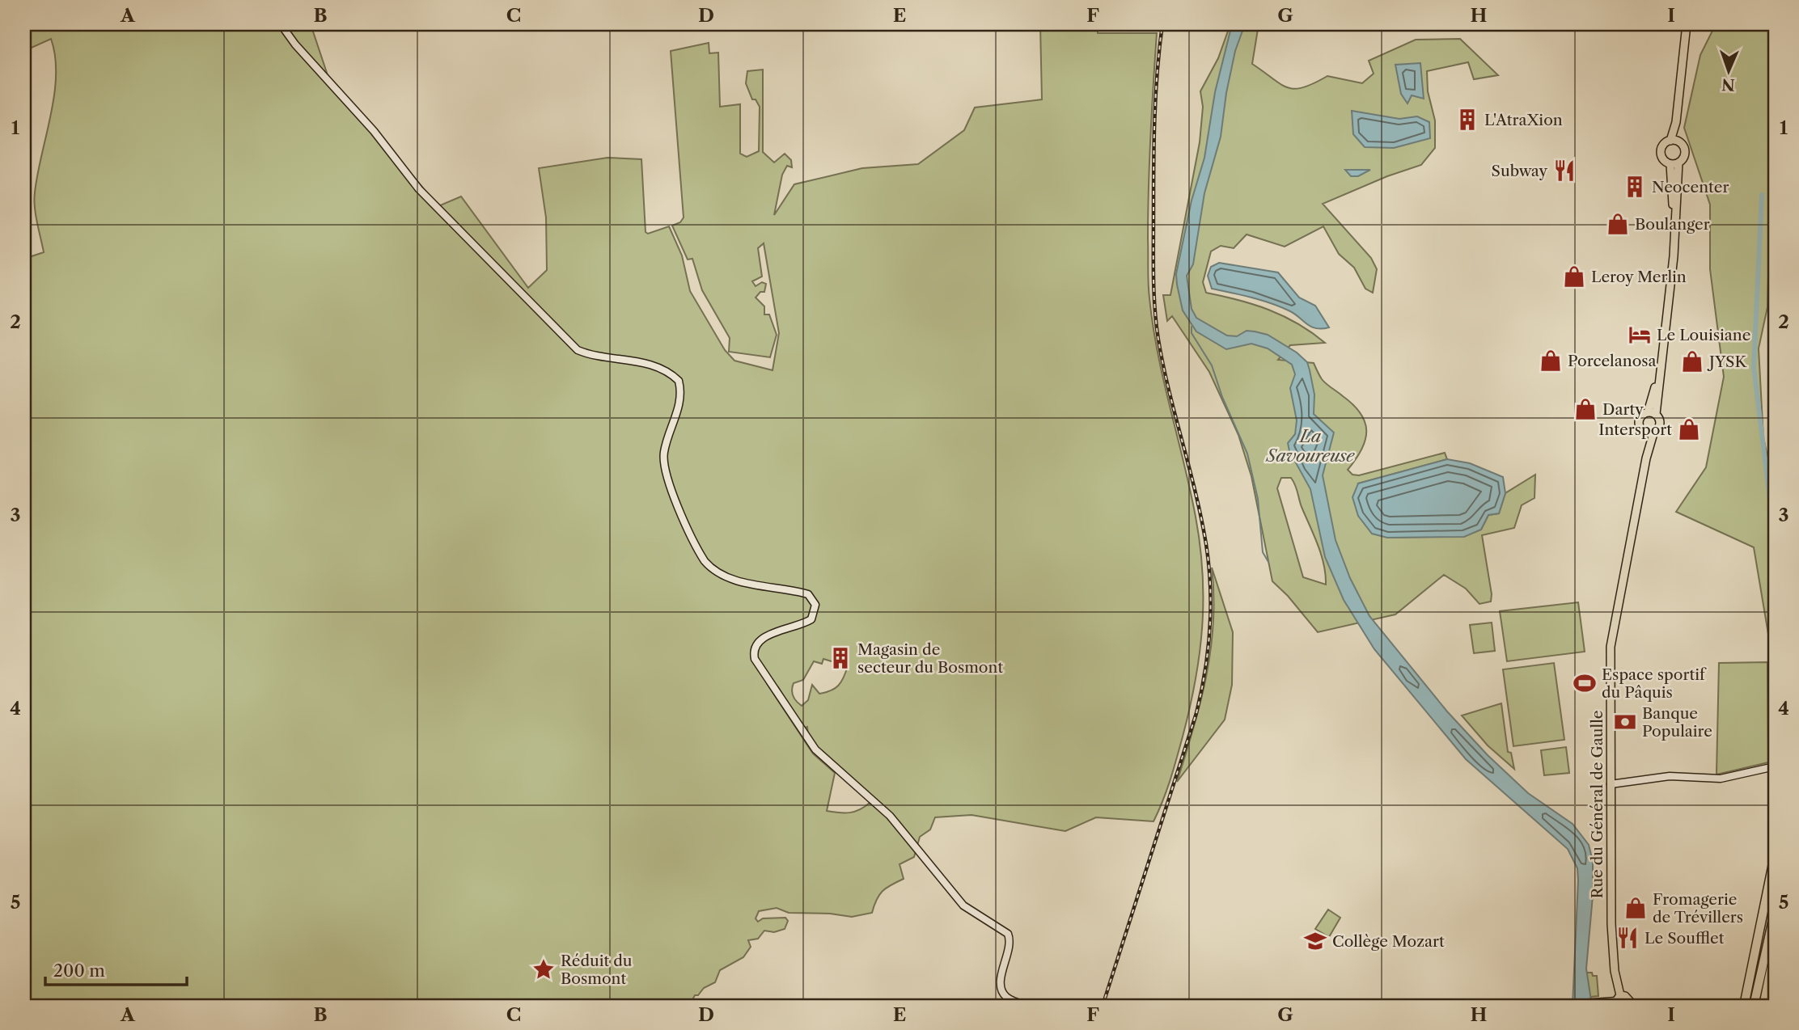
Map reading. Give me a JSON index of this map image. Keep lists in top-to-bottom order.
{
  "streets": {
    "main road": ["Rue du Général de Gaulle"]
  },
  "water": ["La Savoureuse"],
  "places": {
    "building": ["L'AtraXion", "Neocenter", "Magasin de secteur du Bosmont"],
    "restaurant": ["Subway", "Le Soufflet"],
    "shop": [
      "Boulanger",
      "Leroy Merlin",
      "Porcelanosa",
      "JYSK",
      "Darty",
      "Intersport",
      "Fromagerie de Trévillers"
    ],
    "hotel": ["Le Louisiane"],
    "sports": ["Espace sportif du Pâquis"],
    "bank": ["Banque Populaire"],
    "school or university": ["Collège Mozart"],
    "place": ["Réduit du Bosmont"]
  },
  "scale_bar": "200 m",
  "north": "bottom",
  "grid": {
    "columns": [
      "A",
      "B",
      "C",
      "D",
      "E",
      "F",
      "G",
      "H",
      "I"
    ],
    "rows": [
      "1",
      "2",
      "3",
      "4",
      "5"
    ]
  }
}
